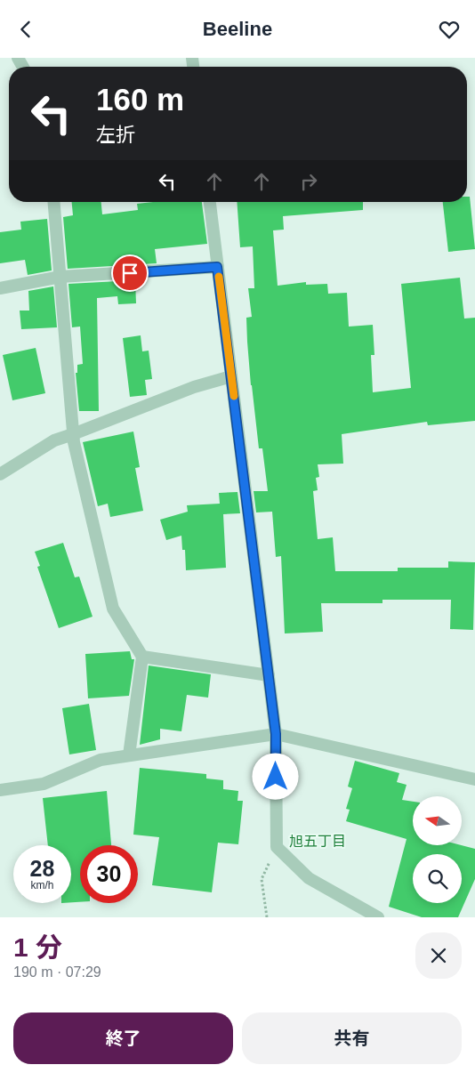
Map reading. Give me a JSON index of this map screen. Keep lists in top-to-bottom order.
{
  "districts": ["旭五丁目"],
  "north": "left",
  "page": {
    "header": "Beeline",
    "turn": ["160 m", "左折"],
    "speed": "28 km/h",
    "limit": "30",
    "heading": ["1 分", "190 m · 07:29"],
    "buttons": ["終了", "共有"]
  }
}
